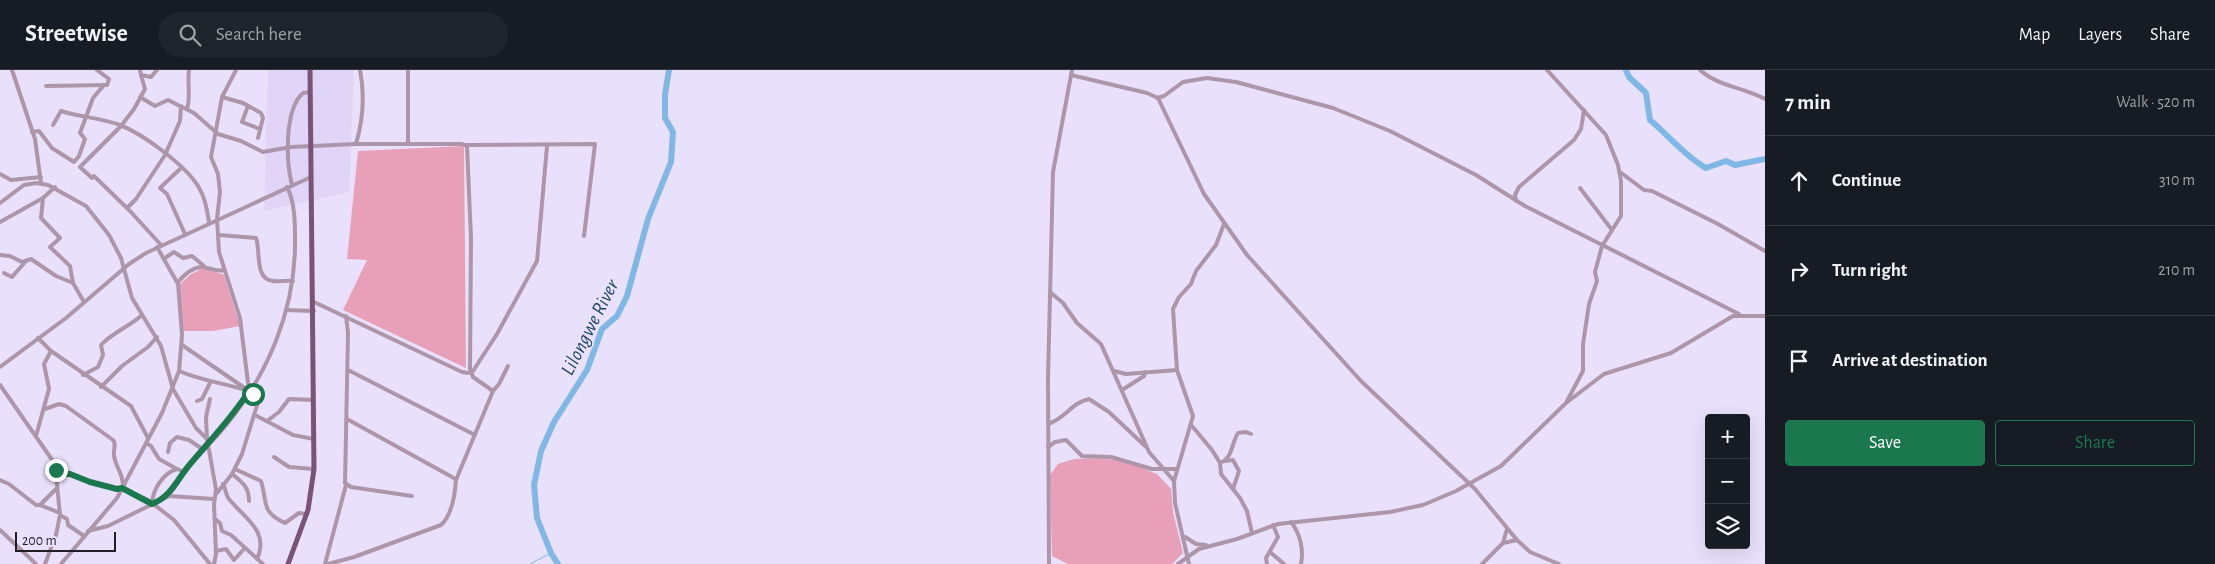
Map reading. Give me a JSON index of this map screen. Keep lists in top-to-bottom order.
{
  "water": ["Lilongwe River"],
  "scale_bar": "200 m",
  "page": {
    "header": "Streetwise",
    "search": "Search here",
    "nav": ["Map", "Layers", "Share"],
    "heading": ["7 min", "Walk · 520 m"],
    "list": [
      ["Continue", "310 m"],
      ["Turn right", "210 m"],
      "Arrive at destination"
    ],
    "buttons": ["Save", "Share"],
    "map_buttons": ["+", "−"],
    "scale": "200 m"
  }
}
